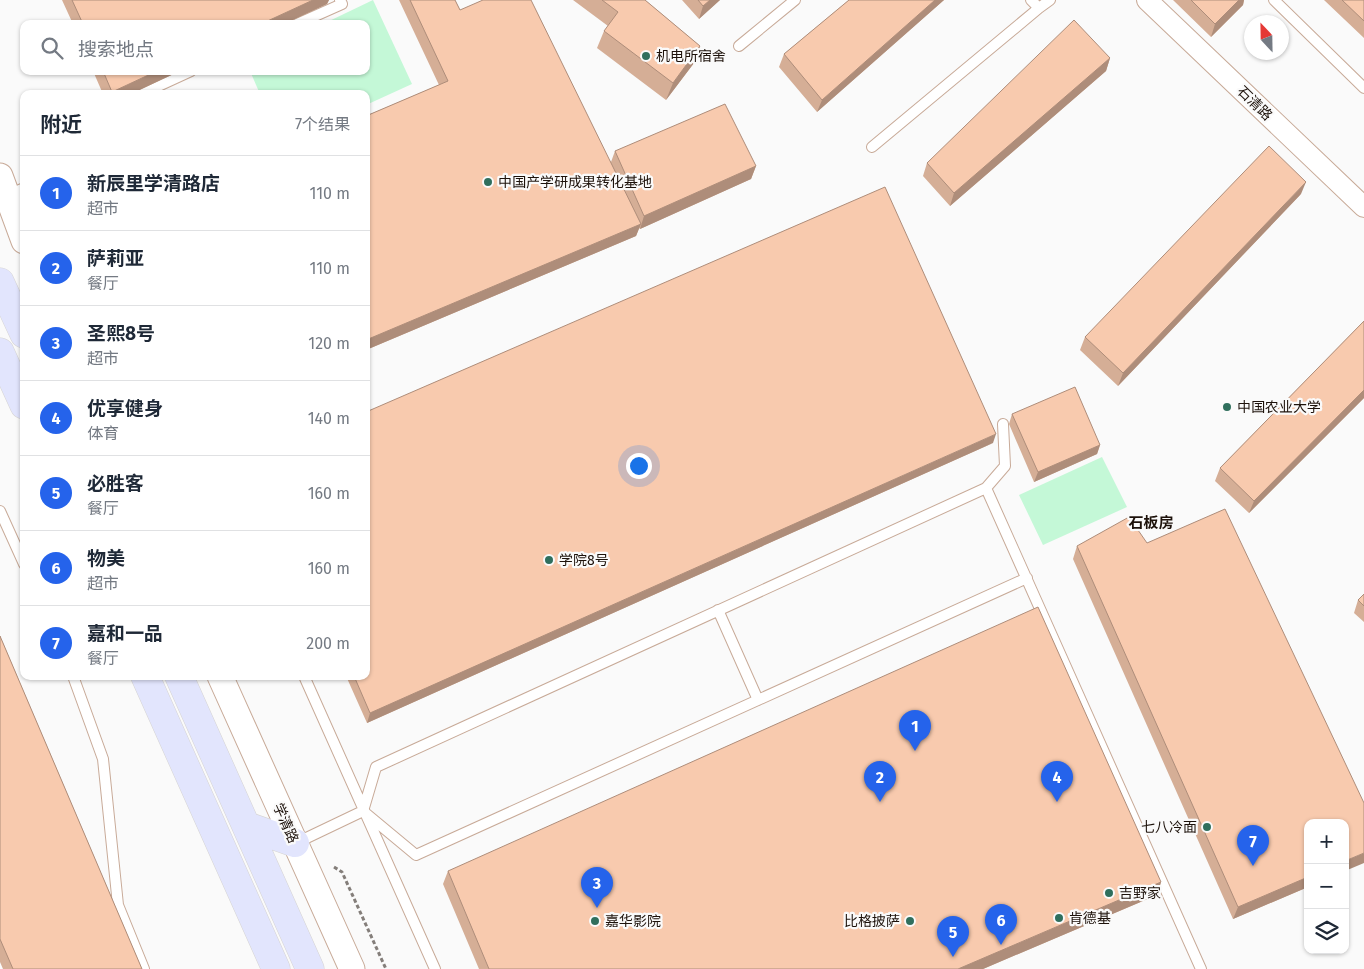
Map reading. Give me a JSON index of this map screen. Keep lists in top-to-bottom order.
{
  "streets": {
    "street": ["石清路", "学清路"]
  },
  "districts": ["石板房"],
  "places": [
    "机电所宿舍",
    "中国产学研成果转化基地",
    "中国农业大学",
    "学院8号",
    "七八冷面",
    "吉野家",
    "肯德基",
    "嘉华影院",
    "比格披萨"
  ],
  "north": "top",
  "page": {
    "search": "搜索地点",
    "heading": ["附近", "7个结果"],
    "list": [
      {
        "mark": "1",
        "name": "新辰里学清路店",
        "note": "超市",
        "value": "110 m"
      },
      {
        "mark": "2",
        "name": "萨莉亚",
        "note": "餐厅",
        "value": "110 m"
      },
      {
        "mark": "3",
        "name": "圣熙8号",
        "note": "超市",
        "value": "120 m"
      },
      {
        "mark": "4",
        "name": "优享健身",
        "note": "体育",
        "value": "140 m"
      },
      {
        "mark": "5",
        "name": "必胜客",
        "note": "餐厅",
        "value": "160 m"
      },
      {
        "mark": "6",
        "name": "物美",
        "note": "超市",
        "value": "160 m"
      },
      {
        "mark": "7",
        "name": "嘉和一品",
        "note": "餐厅",
        "value": "200 m"
      }
    ],
    "pins": [
      "1",
      "2",
      "4",
      "7",
      "3",
      "6",
      "5"
    ],
    "map_buttons": ["+", "−"]
  }
}
